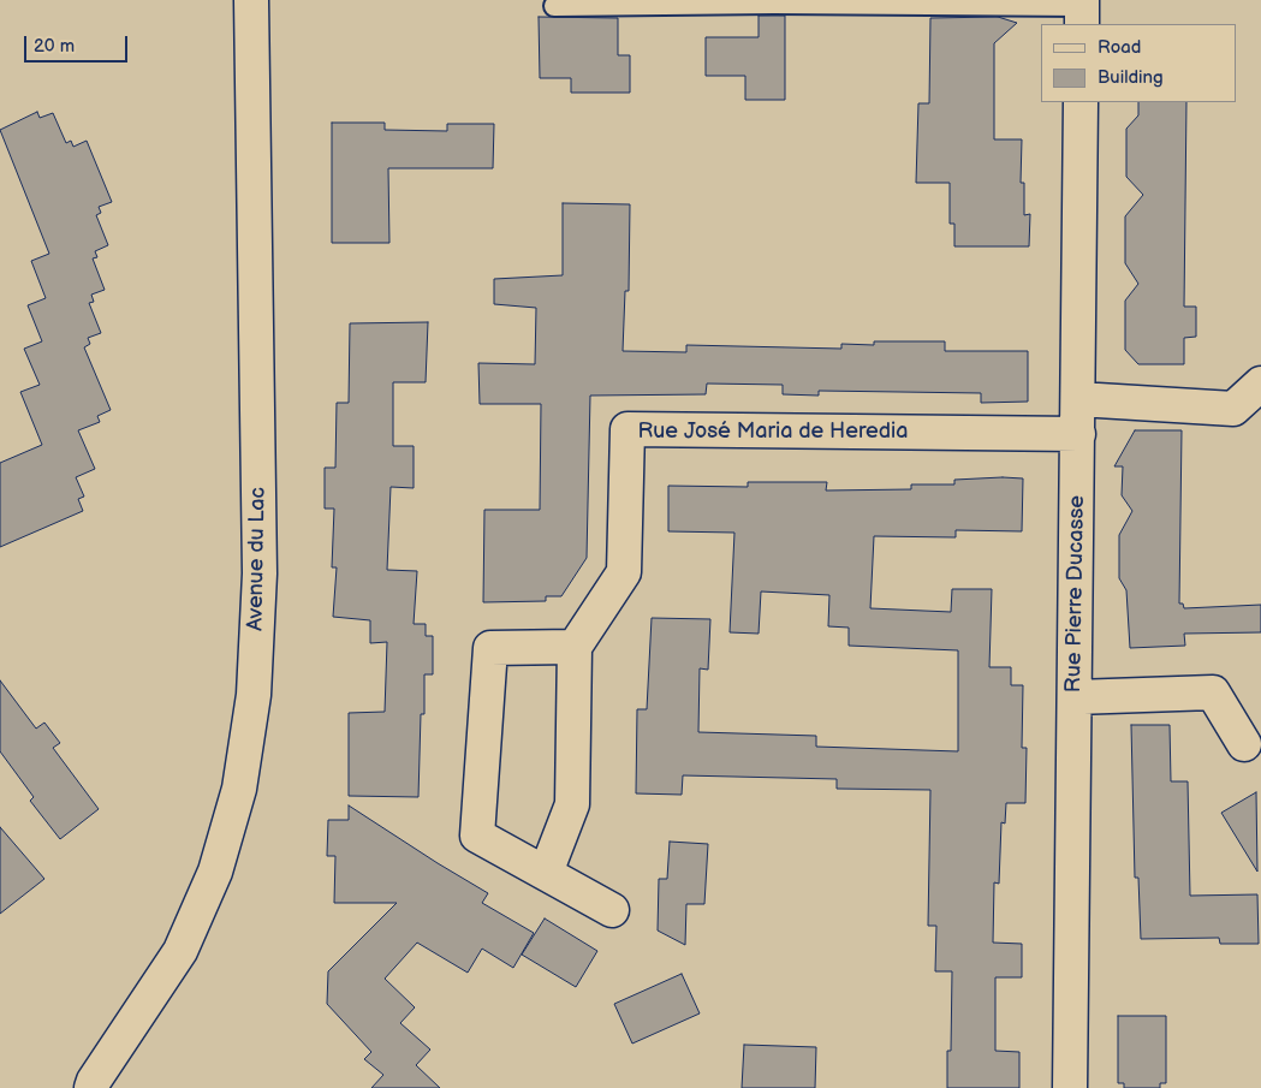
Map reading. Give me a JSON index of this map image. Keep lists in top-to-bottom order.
{
  "streets": {
    "street": ["Rue José Maria de Heredia", "Avenue du Lac", "Rue Pierre Ducasse"]
  },
  "crossings": [
    ["Rue José Maria de Heredia", "Rue Pierre Ducasse"]
  ],
  "legend": ["Road", "Building"],
  "scale_bar": "20 m"
}
